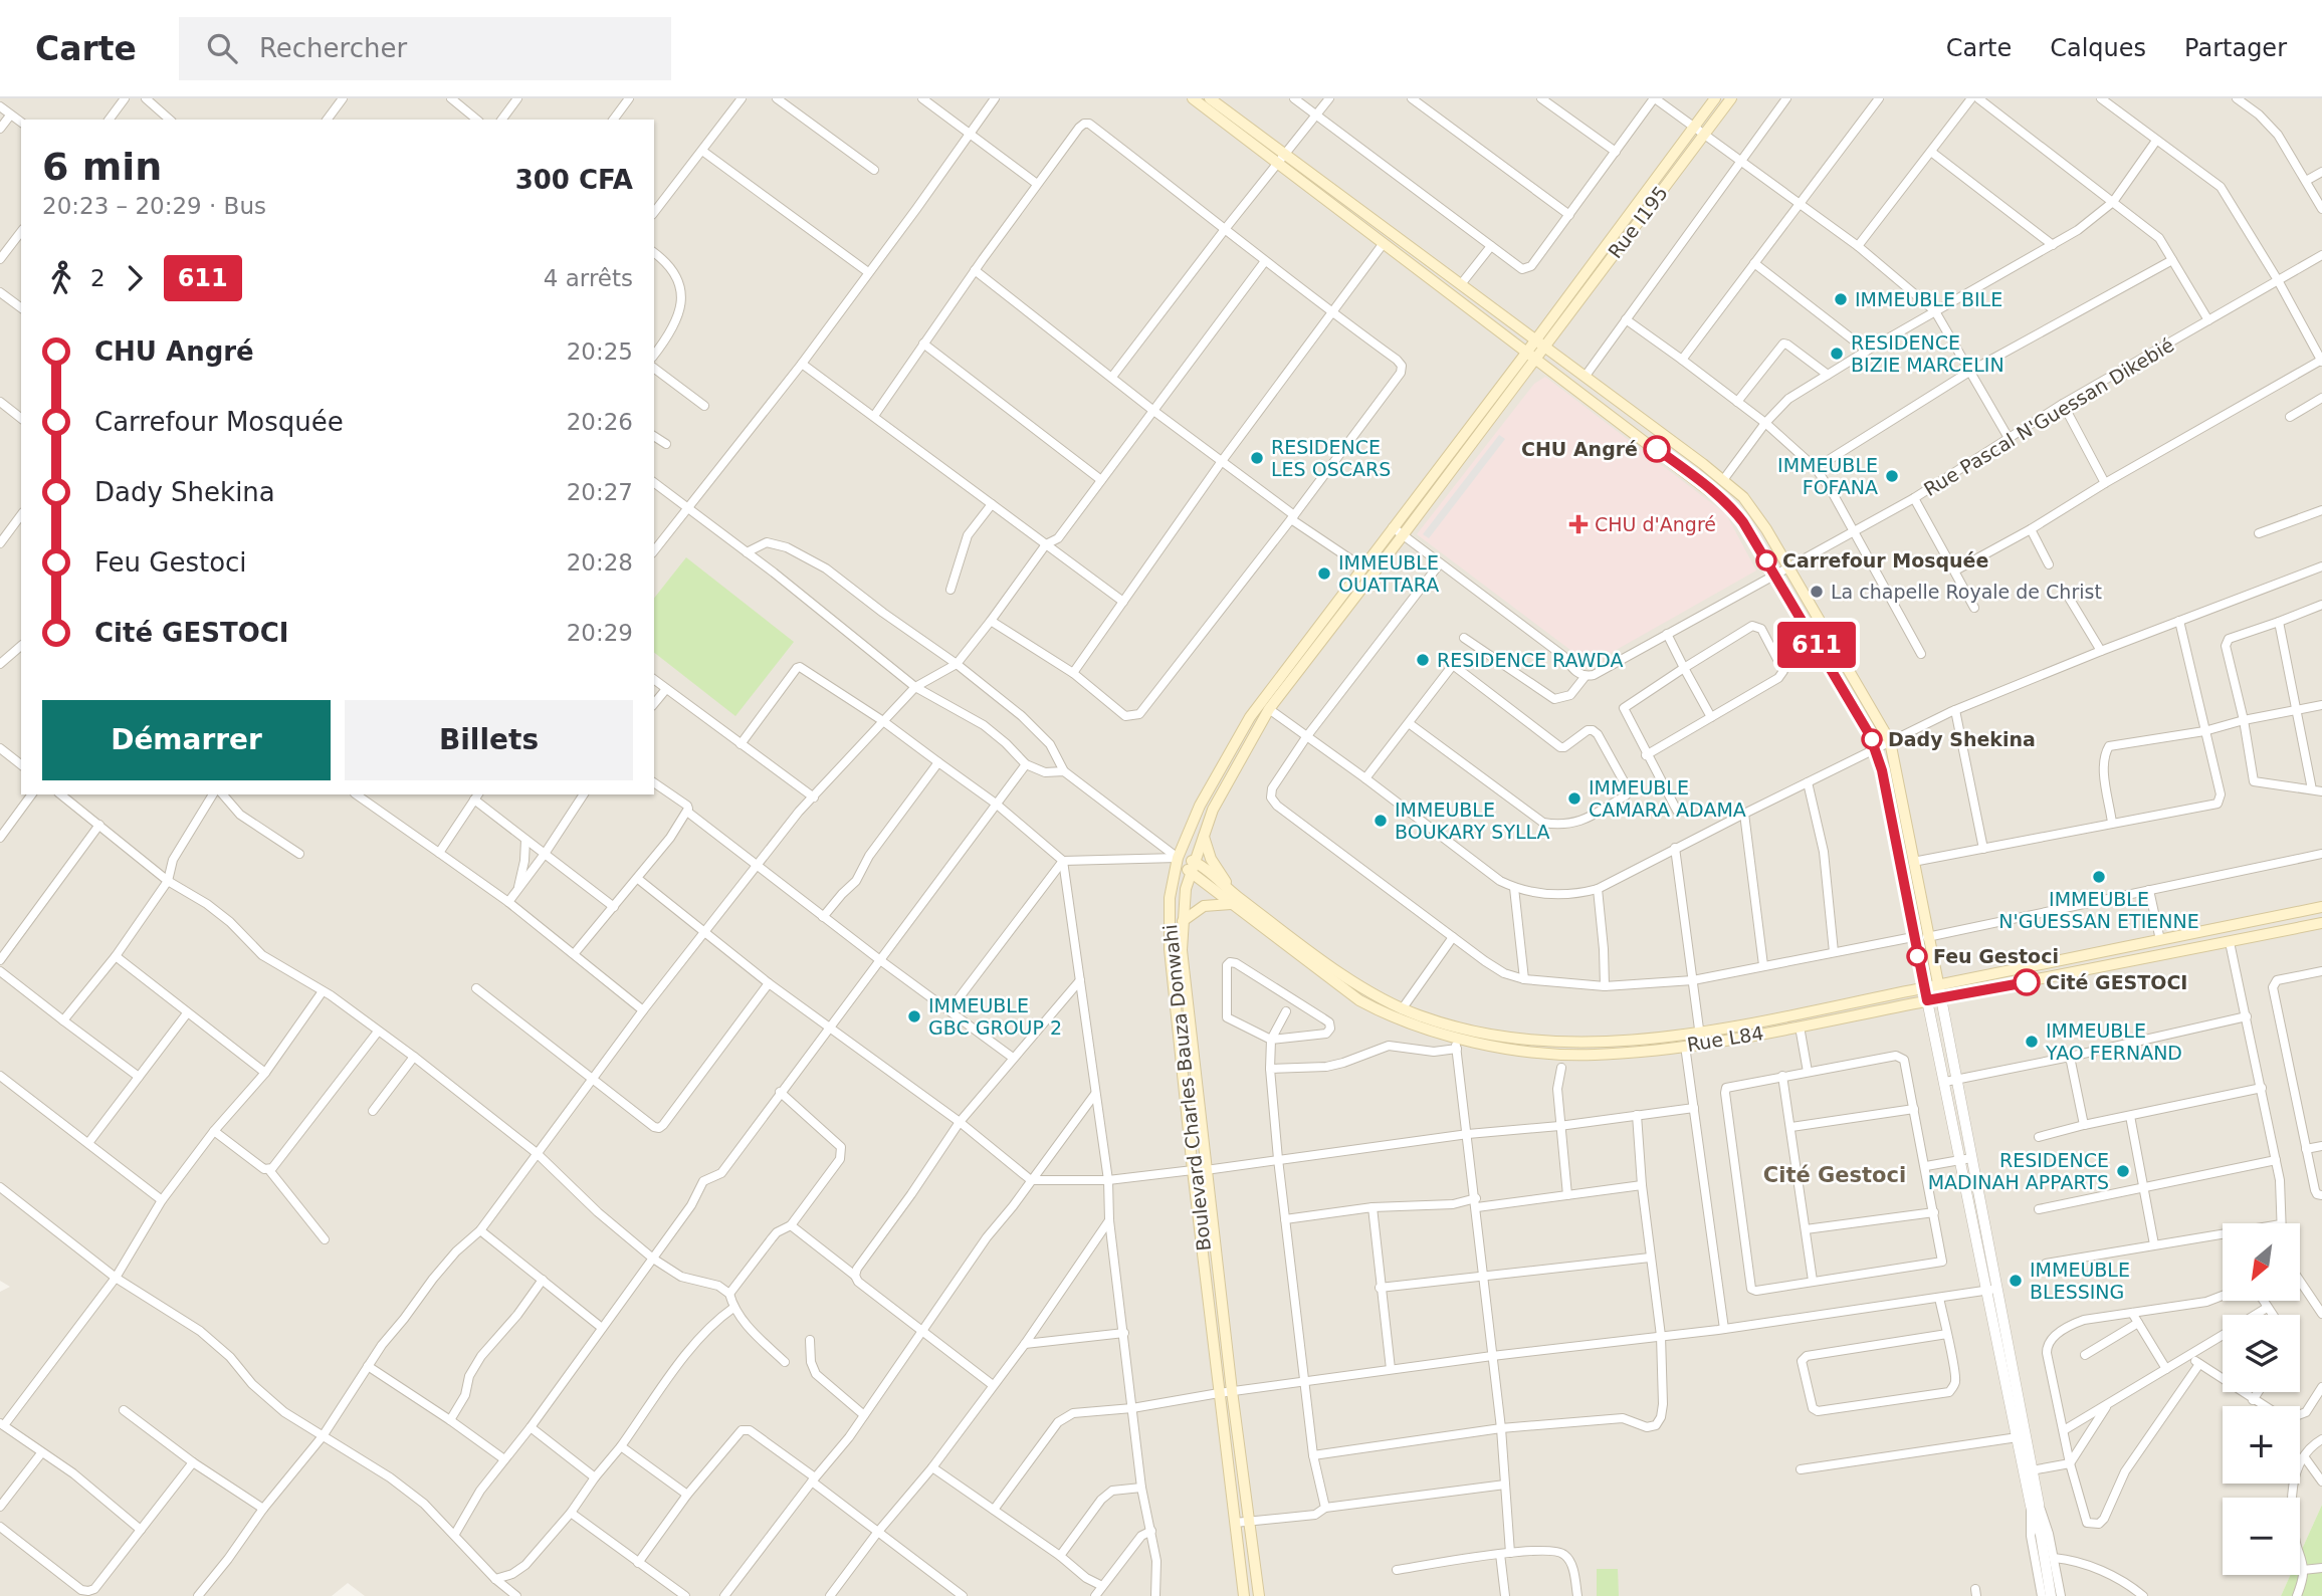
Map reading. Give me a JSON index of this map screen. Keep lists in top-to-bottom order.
{
  "streets": {
    "main road": ["Rue I195", "Rue L84", "Boulevard Charles Bauza Donwahi"],
    "street": ["Rue Pascal N'Guessan Dikebié"]
  },
  "crossings": [
    ["Rue L84", "Boulevard Charles Bauza Donwahi"]
  ],
  "districts": ["Cité Gestoci"],
  "places": {
    "other": [
      "IMMEUBLE BILE",
      "RESIDENCE BIZIE MARCELIN",
      "CHU Angré",
      "RESIDENCE LES OSCARS",
      "IMMEUBLE FOFANA",
      "Carrefour Mosquée",
      "IMMEUBLE OUATTARA",
      "La chapelle Royale de Christ",
      "RESIDENCE RAWDA",
      "Dady Shekina",
      "IMMEUBLE CAMARA ADAMA",
      "IMMEUBLE BOUKARY SYLLA",
      "IMMEUBLE N'GUESSAN ETIENNE",
      "Feu Gestoci",
      "Cité GESTOCI",
      "IMMEUBLE GBC GROUP 2",
      "IMMEUBLE YAO FERNAND",
      "RESIDENCE MADINAH APPARTS",
      "IMMEUBLE BLESSING"
    ],
    "health": ["CHU d'Angré"]
  },
  "lines": ["bus line 611"],
  "north": "bottom left",
  "page": {
    "header": "Carte",
    "search": "Rechercher",
    "nav": ["Carte", "Calques", "Partager"],
    "on_map": "611",
    "heading": ["6 min", "20:23 – 20:29 · Bus", "300 CFA"],
    "legs": ["2", "611", "4 arrêts"],
    "list": [
      {
        "name": "CHU Angré",
        "value": "20:25"
      },
      {
        "name": "Carrefour Mosquée",
        "value": "20:26"
      },
      {
        "name": "Dady Shekina",
        "value": "20:27"
      },
      {
        "name": "Feu Gestoci",
        "value": "20:28"
      },
      {
        "name": "Cité GESTOCI",
        "value": "20:29"
      }
    ],
    "buttons": ["Démarrer", "Billets"],
    "map_buttons": ["+", "−"]
  }
}
